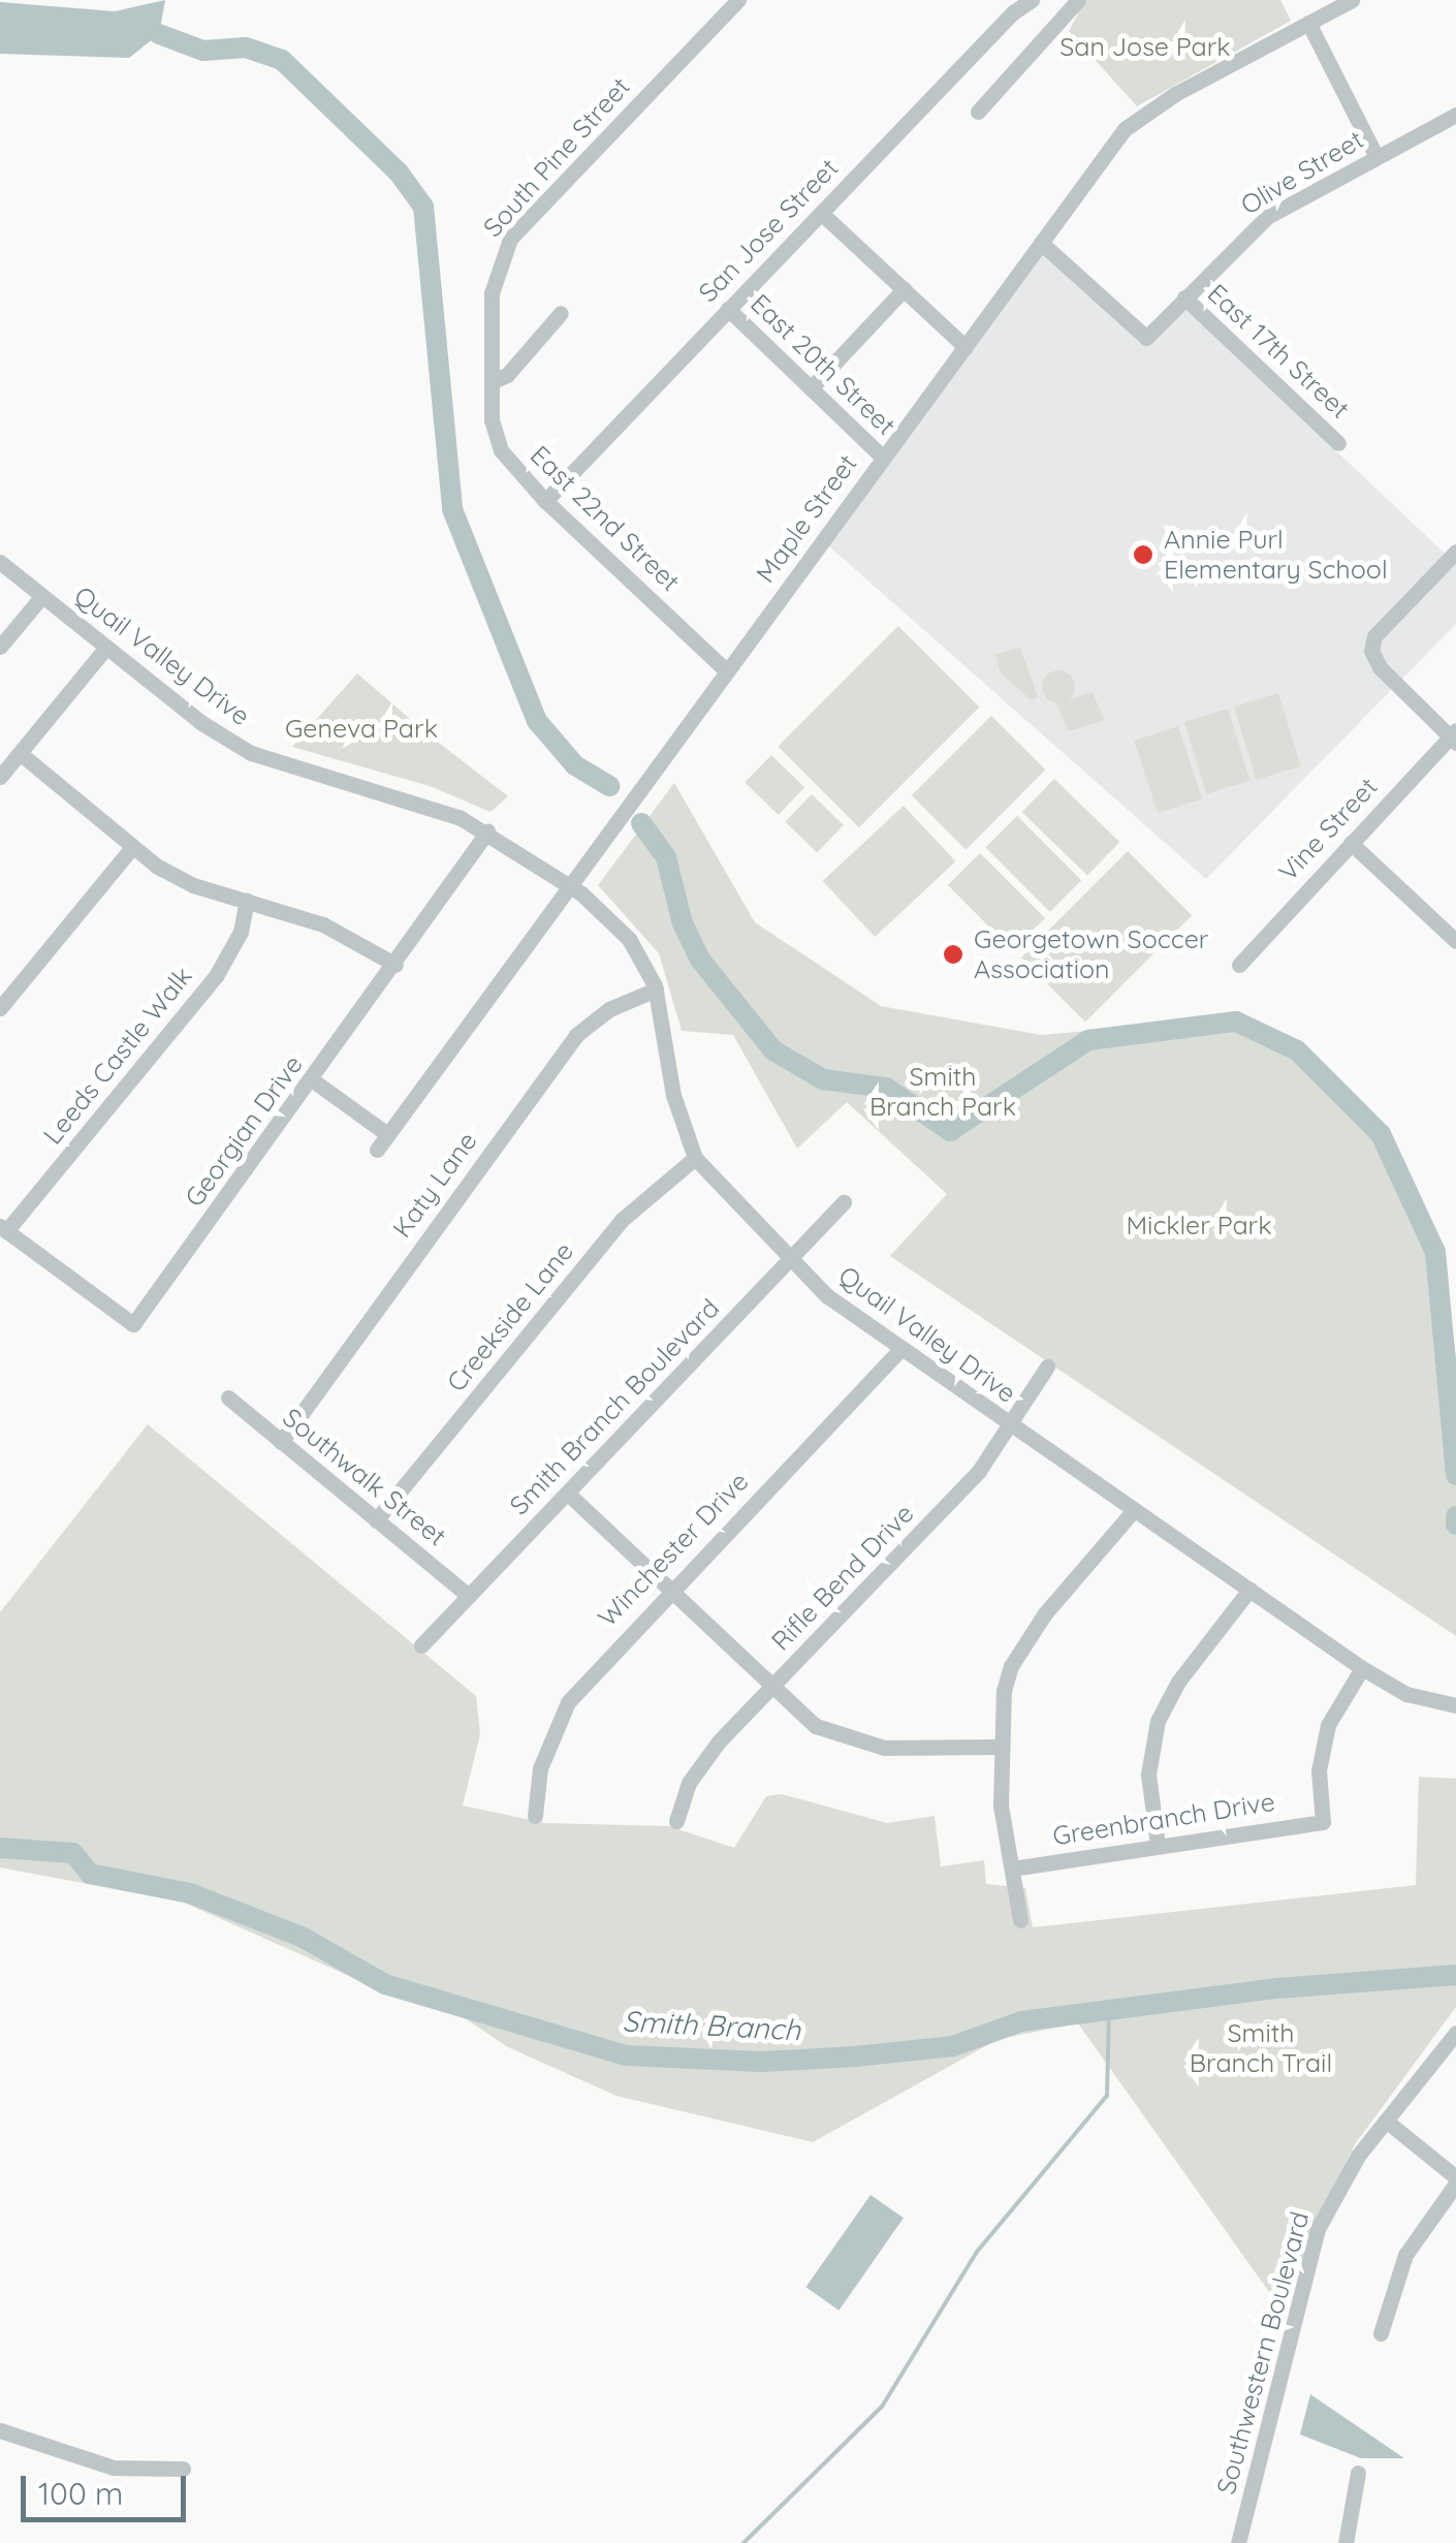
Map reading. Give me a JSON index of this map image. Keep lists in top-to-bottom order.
{
  "streets": {
    "street": [
      "South Pine Street",
      "Olive Street",
      "San Jose Street",
      "East 17th Street",
      "East 20th Street",
      "East 22nd Street",
      "Maple Street",
      "Quail Valley Drive",
      "Vine Street",
      "Leeds Castle Walk",
      "Georgian Drive",
      "Katy Lane",
      "Creekside Lane",
      "Smith Branch Boulevard",
      "Southwalk Street",
      "Winchester Drive",
      "Rifle Bend Drive",
      "Greenbranch Drive",
      "Southwestern Boulevard"
    ]
  },
  "crossings": [
    ["South Pine Street", "East 22nd Street"],
    ["Olive Street", "East 17th Street"],
    ["Olive Street", "Maple Street"],
    ["San Jose Street", "East 20th Street"],
    ["San Jose Street", "East 22nd Street"],
    ["East 20th Street", "Maple Street"],
    ["East 22nd Street", "Maple Street"],
    ["Maple Street", "Quail Valley Drive"],
    ["Quail Valley Drive", "Georgian Drive"],
    ["Quail Valley Drive", "Katy Lane"],
    ["Quail Valley Drive", "Creekside Lane"],
    ["Quail Valley Drive", "Smith Branch Boulevard"],
    ["Quail Valley Drive", "Winchester Drive"],
    ["Quail Valley Drive", "Rifle Bend Drive"],
    ["Quail Valley Drive", "Greenbranch Drive"],
    ["Leeds Castle Walk", "Georgian Drive"],
    ["Katy Lane", "Southwalk Street"],
    ["Creekside Lane", "Southwalk Street"],
    ["Smith Branch Boulevard", "Southwalk Street"]
  ],
  "water": ["Smith Branch"],
  "parks": [
    "San Jose Park",
    "Geneva Park",
    "Smith Branch Park",
    "Mickler Park",
    "Smith Branch Trail"
  ],
  "places": ["Annie Purl Elementary School", "Georgetown Soccer Association"],
  "scale_bar": "100 m"
}
